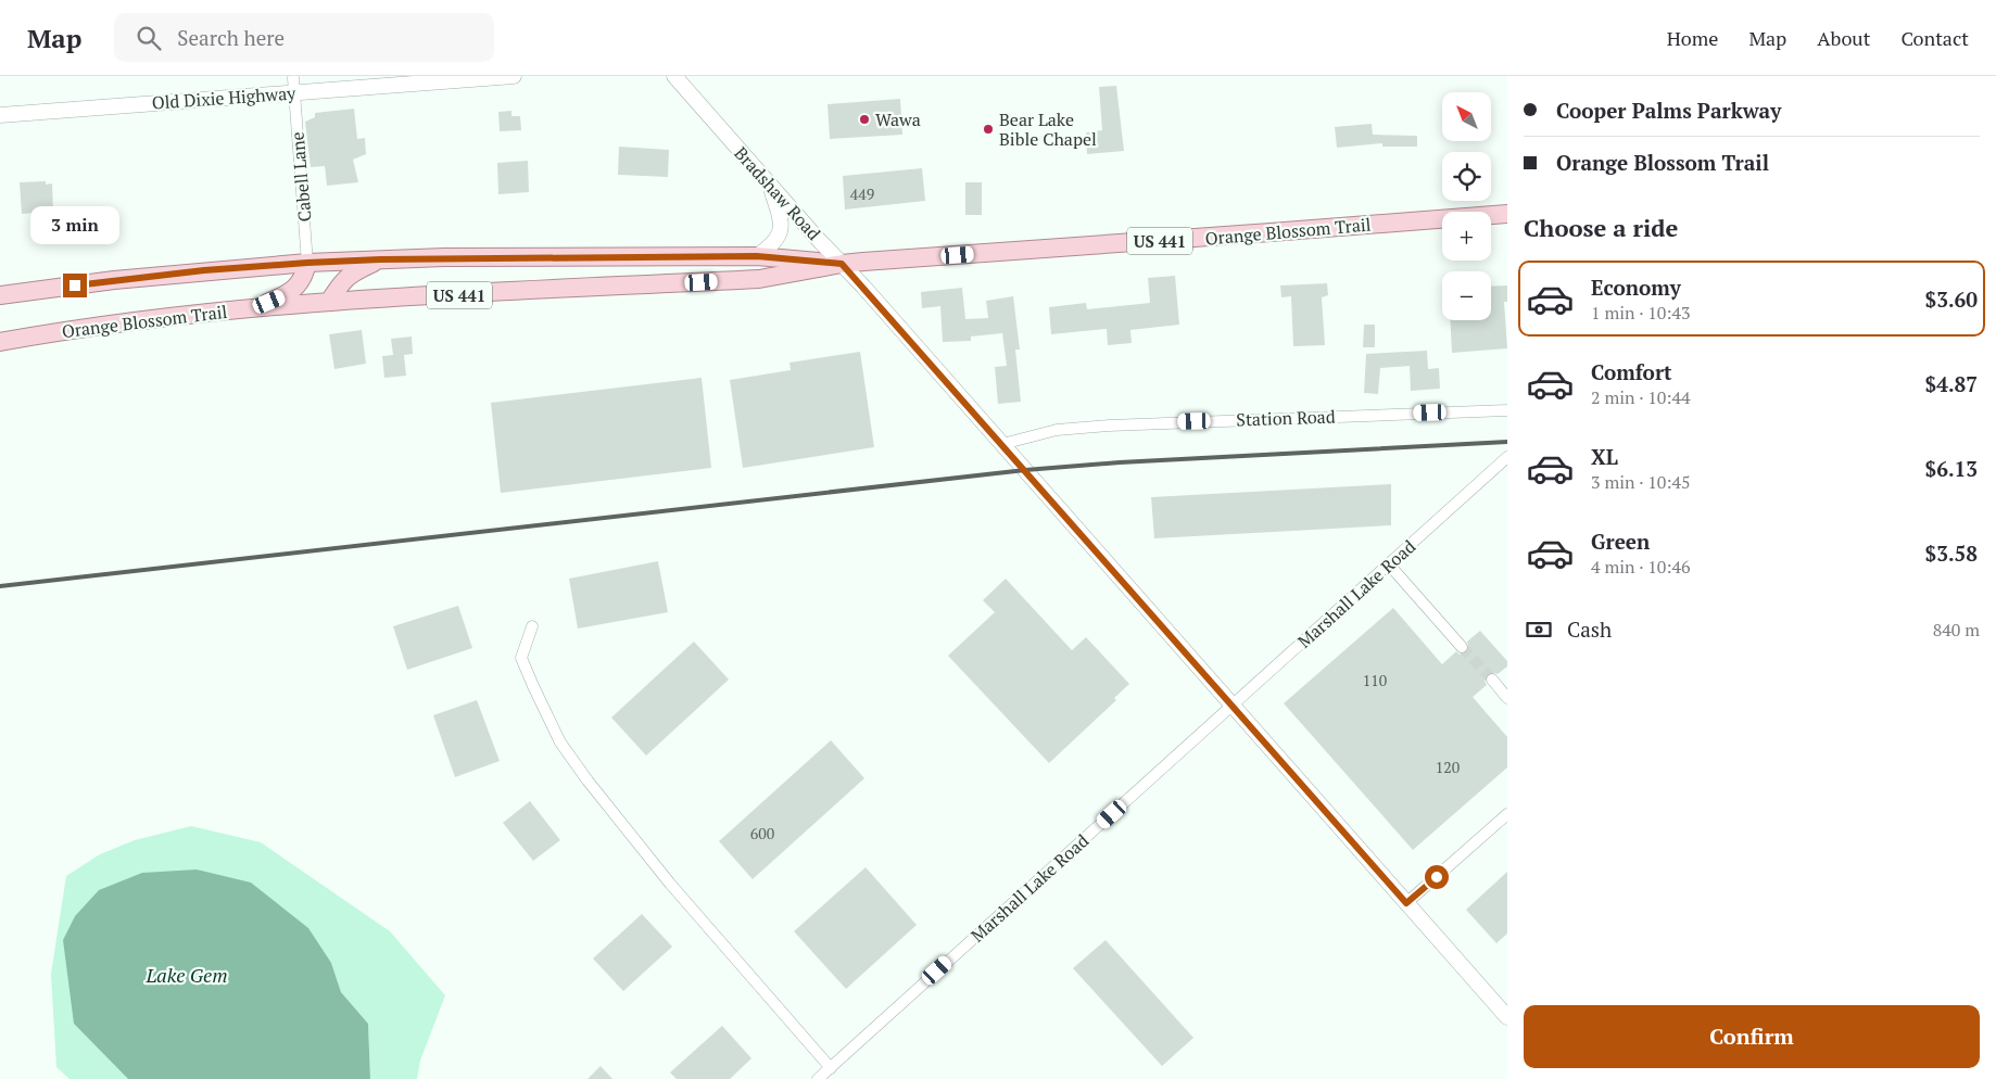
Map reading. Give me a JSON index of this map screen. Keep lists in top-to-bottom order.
{
  "streets": {
    "main road": ["Orange Blossom Trail", "US 441"],
    "street": [
      "Old Dixie Highway",
      "Cabell Lane",
      "Bradshaw Road",
      "Station Road",
      "Marshall Lake Road"
    ]
  },
  "crossings": [
    ["Old Dixie Highway", "Cabell Lane"],
    ["Cabell Lane", "Orange Blossom Trail"],
    ["Bradshaw Road", "Orange Blossom Trail"],
    ["Bradshaw Road", "Station Road"],
    ["Bradshaw Road", "Marshall Lake Road"]
  ],
  "water": ["Lake Gem"],
  "places": ["Wawa", "Bear Lake Bible Chapel"],
  "house_numbers": [
    "449",
    "110",
    "120",
    "600"
  ],
  "north": "top left",
  "page": {
    "header": "Map",
    "search": "Search here",
    "nav": [
      "Home",
      "Map",
      "About",
      "Contact"
    ],
    "banner": ["Cooper Palms Parkway", "Orange Blossom Trail"],
    "map_buttons": ["+", "−"],
    "heading": "Choose a ride",
    "bubble": "3 min",
    "list": [
      {
        "name": "Economy",
        "note": "1 min · 10:43",
        "value": "$3.60"
      },
      {
        "name": "Comfort",
        "note": "2 min · 10:44",
        "value": "$4.87"
      },
      {
        "name": "XL",
        "note": "3 min · 10:45",
        "value": "$6.13"
      },
      {
        "name": "Green",
        "note": "4 min · 10:46",
        "value": "$3.58"
      }
    ],
    "pay": ["Cash", "840 m"],
    "buttons": "Confirm"
  }
}
